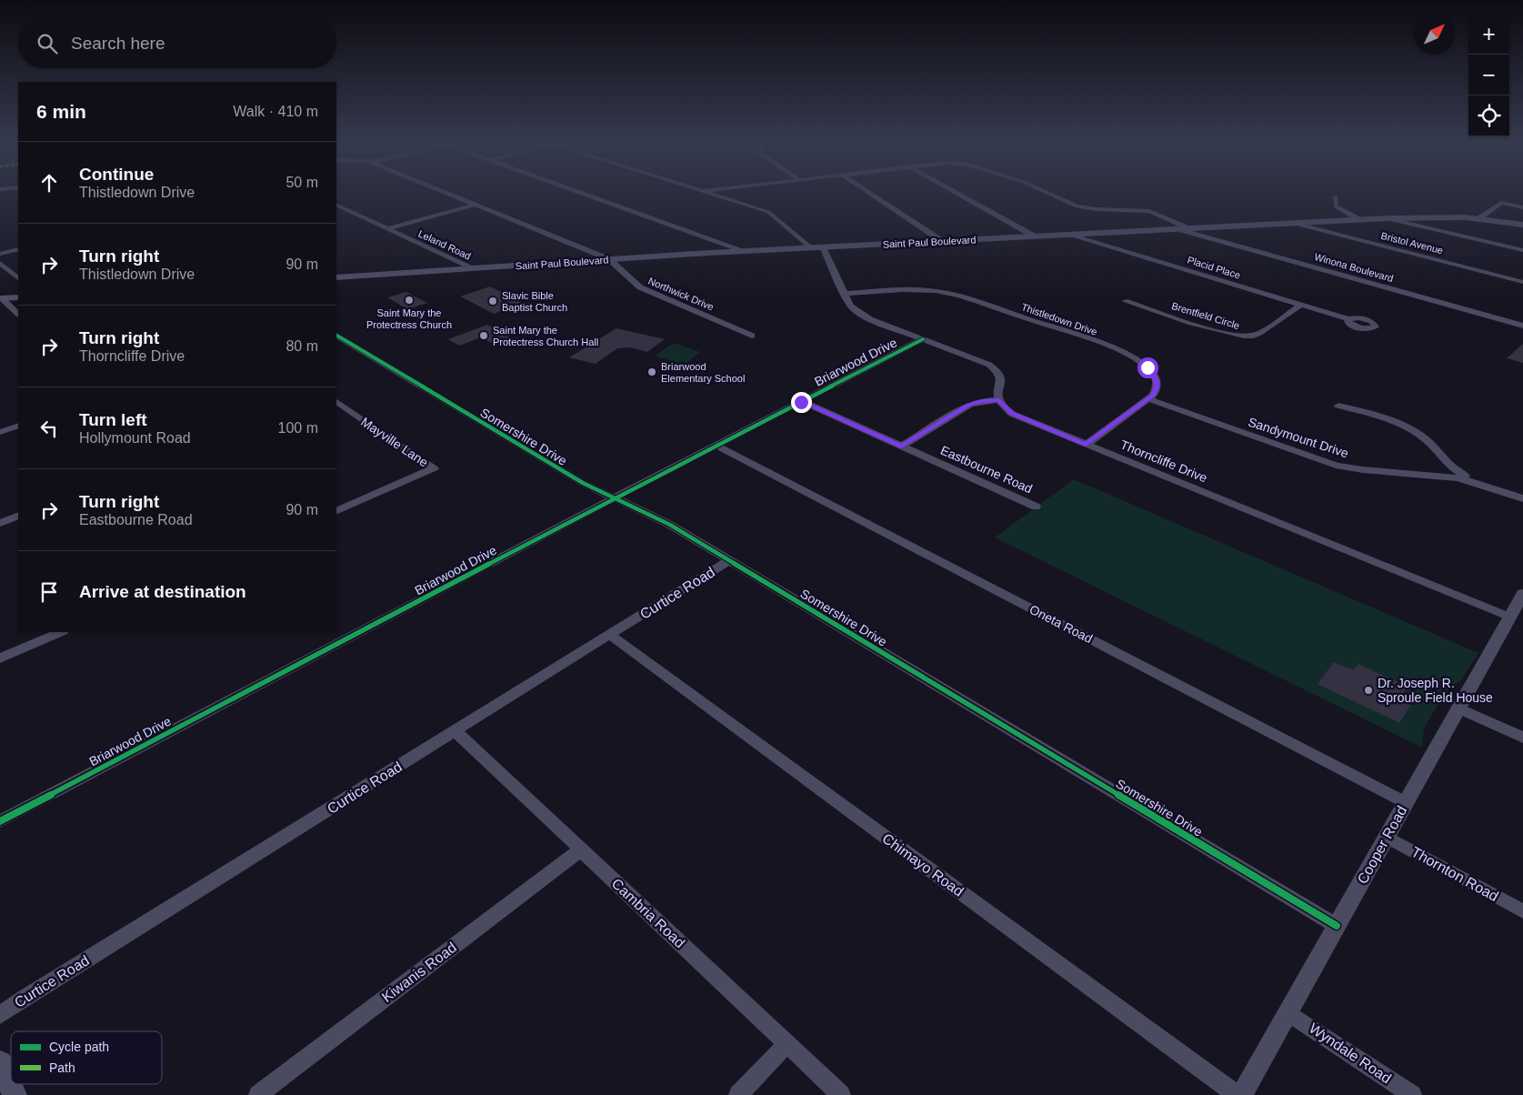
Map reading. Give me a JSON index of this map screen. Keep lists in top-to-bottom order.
{
  "streets": {
    "main road": ["Saint Paul Boulevard"],
    "street": [
      "Bristol Avenue",
      "Leland Road",
      "Placid Place",
      "Winona Boulevard",
      "Northwick Drive",
      "Brentfield Circle",
      "Thistledown Drive",
      "Briarwood Drive",
      "Somershire Drive",
      "Sandymount Drive",
      "Mayville Lane",
      "Thorncliffe Drive",
      "Eastbourne Road",
      "Curtice Road",
      "Oneta Road",
      "Cooper Road",
      "Chimayo Road",
      "Thornton Road",
      "Cambria Road",
      "Kiwanis Road",
      "Wyndale Road"
    ]
  },
  "crossings": [
    ["Saint Paul Boulevard", "Bristol Avenue"],
    ["Saint Paul Boulevard", "Leland Road"],
    ["Saint Paul Boulevard", "Placid Place"],
    ["Saint Paul Boulevard", "Winona Boulevard"],
    ["Saint Paul Boulevard", "Northwick Drive"],
    ["Placid Place", "Brentfield Circle"],
    ["Thistledown Drive", "Sandymount Drive"],
    ["Briarwood Drive", "Somershire Drive"],
    ["Briarwood Drive", "Eastbourne Road"],
    ["Briarwood Drive", "Oneta Road"],
    ["Somershire Drive", "Curtice Road"],
    ["Somershire Drive", "Cooper Road"],
    ["Thorncliffe Drive", "Cooper Road"],
    ["Curtice Road", "Chimayo Road"],
    ["Curtice Road", "Cambria Road"],
    ["Oneta Road", "Cooper Road"],
    ["Cooper Road", "Thornton Road"],
    ["Cooper Road", "Wyndale Road"],
    ["Cambria Road", "Kiwanis Road"]
  ],
  "places": [
    "Saint Mary the Protectress Church",
    "Slavic Bible Baptist Church",
    "Saint Mary the Protectress Church Hall",
    "Briarwood Elementary School",
    "Dr. Joseph R. Sproule Field House"
  ],
  "legend": ["Cycle path", "Path"],
  "north": "top right",
  "page": {
    "map_buttons": ["+", "−"],
    "search": "Search here",
    "heading": ["6 min", "Walk · 410 m"],
    "list": [
      ["Continue", "Thistledown Drive", "50 m"],
      ["Turn right", "Thistledown Drive", "90 m"],
      ["Turn right", "Thorncliffe Drive", "80 m"],
      ["Turn left", "Hollymount Road", "100 m"],
      ["Turn right", "Eastbourne Road", "90 m"],
      "Arrive at destination"
    ]
  }
}
